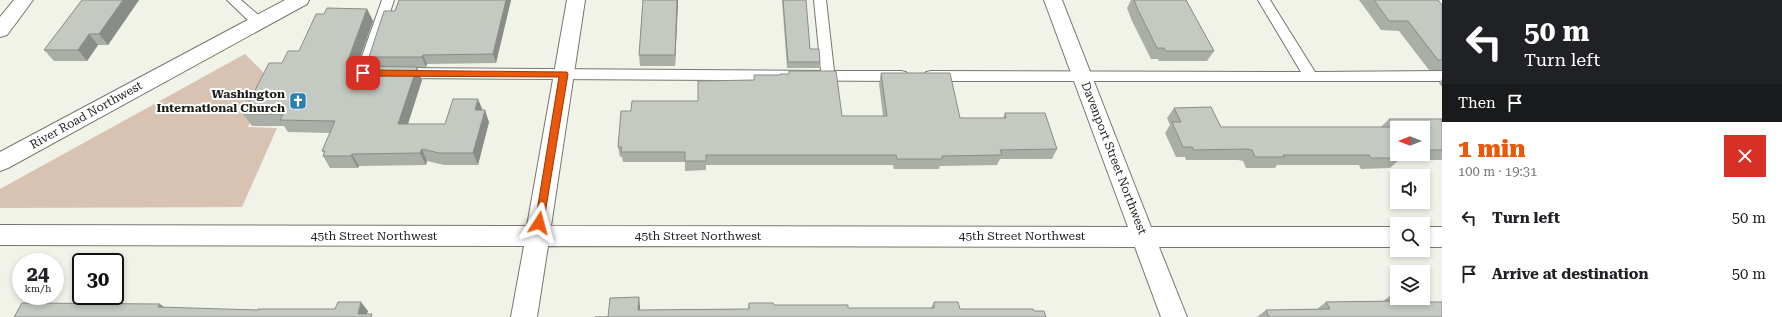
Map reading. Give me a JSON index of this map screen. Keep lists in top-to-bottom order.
{
  "streets": {
    "street": ["River Road Northwest", "Davenport Street Northwest", "45th Street Northwest"]
  },
  "crossings": [
    ["Davenport Street Northwest", "45th Street Northwest"]
  ],
  "places": {
    "church": ["Washington International Church"]
  },
  "north": "left",
  "page": {
    "turn": ["50 m", "Turn left"],
    "then": "Then",
    "heading": ["1 min", "100 m · 19:31"],
    "list": [
      {
        "name": "Turn left",
        "value": "50 m"
      },
      {
        "name": "Arrive at destination",
        "value": "50 m"
      }
    ],
    "speed": "24 km/h",
    "limit": "30"
  }
}
